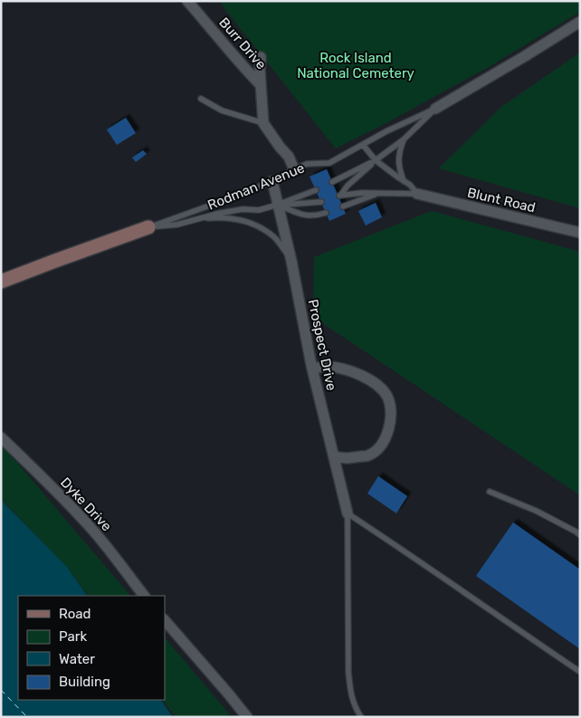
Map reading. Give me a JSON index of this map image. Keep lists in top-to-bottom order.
{
  "streets": {
    "street": [
      "Burr Drive",
      "Rodman Avenue",
      "Blunt Road",
      "Prospect Drive",
      "Dyke Drive"
    ]
  },
  "crossings": [
    ["Burr Drive", "Rodman Avenue"],
    ["Rodman Avenue", "Blunt Road"],
    ["Rodman Avenue", "Prospect Drive"]
  ],
  "parks": ["Rock Island National Cemetery"],
  "legend": [
    "Road",
    "Park",
    "Water",
    "Building"
  ]
}
